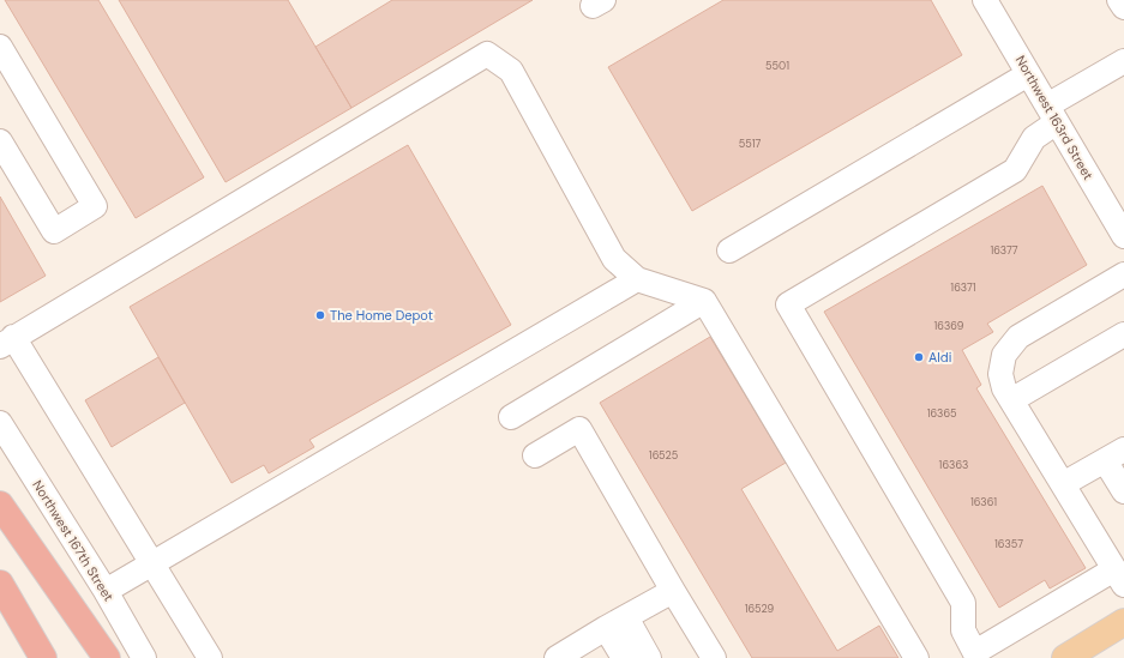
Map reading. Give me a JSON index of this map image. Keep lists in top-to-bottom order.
{
  "streets": {
    "street": ["Northwest 163rd Street", "Northwest 167th Street"]
  },
  "places": ["The Home Depot", "Aldi"],
  "house_numbers": [
    "5501",
    "5517",
    "16377",
    "16371",
    "16369",
    "16365",
    "16525",
    "16363",
    "16361",
    "16357",
    "16529"
  ]
}
